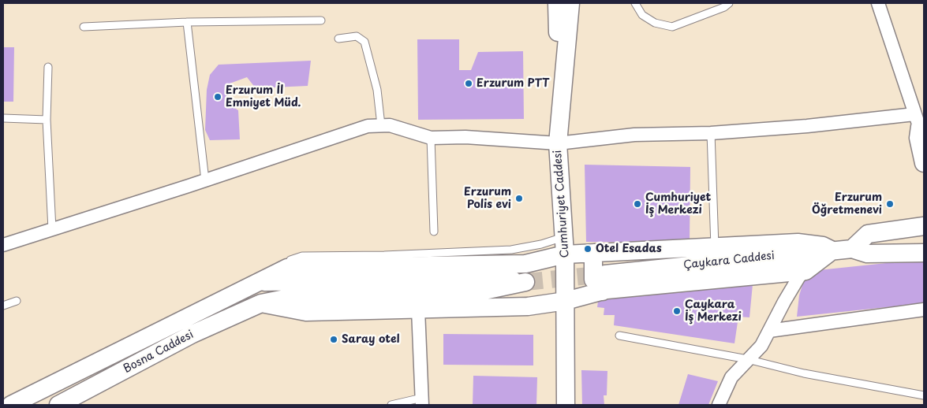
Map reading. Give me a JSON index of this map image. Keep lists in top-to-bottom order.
{
  "streets": {
    "main road": ["Cumhuriyet Caddesi", "Çaykara Caddesi", "Bosna Caddesi"]
  },
  "places": [
    "Erzurum PTT",
    "Erzurum İl Emniyet Müd.",
    "Erzurum Polis evi",
    "Cumhuriyet İş Merkezi",
    "Erzurum Öğretmenevi",
    "Otel Esadas",
    "Çaykara İş Merkezi",
    "Saray otel"
  ]
}
